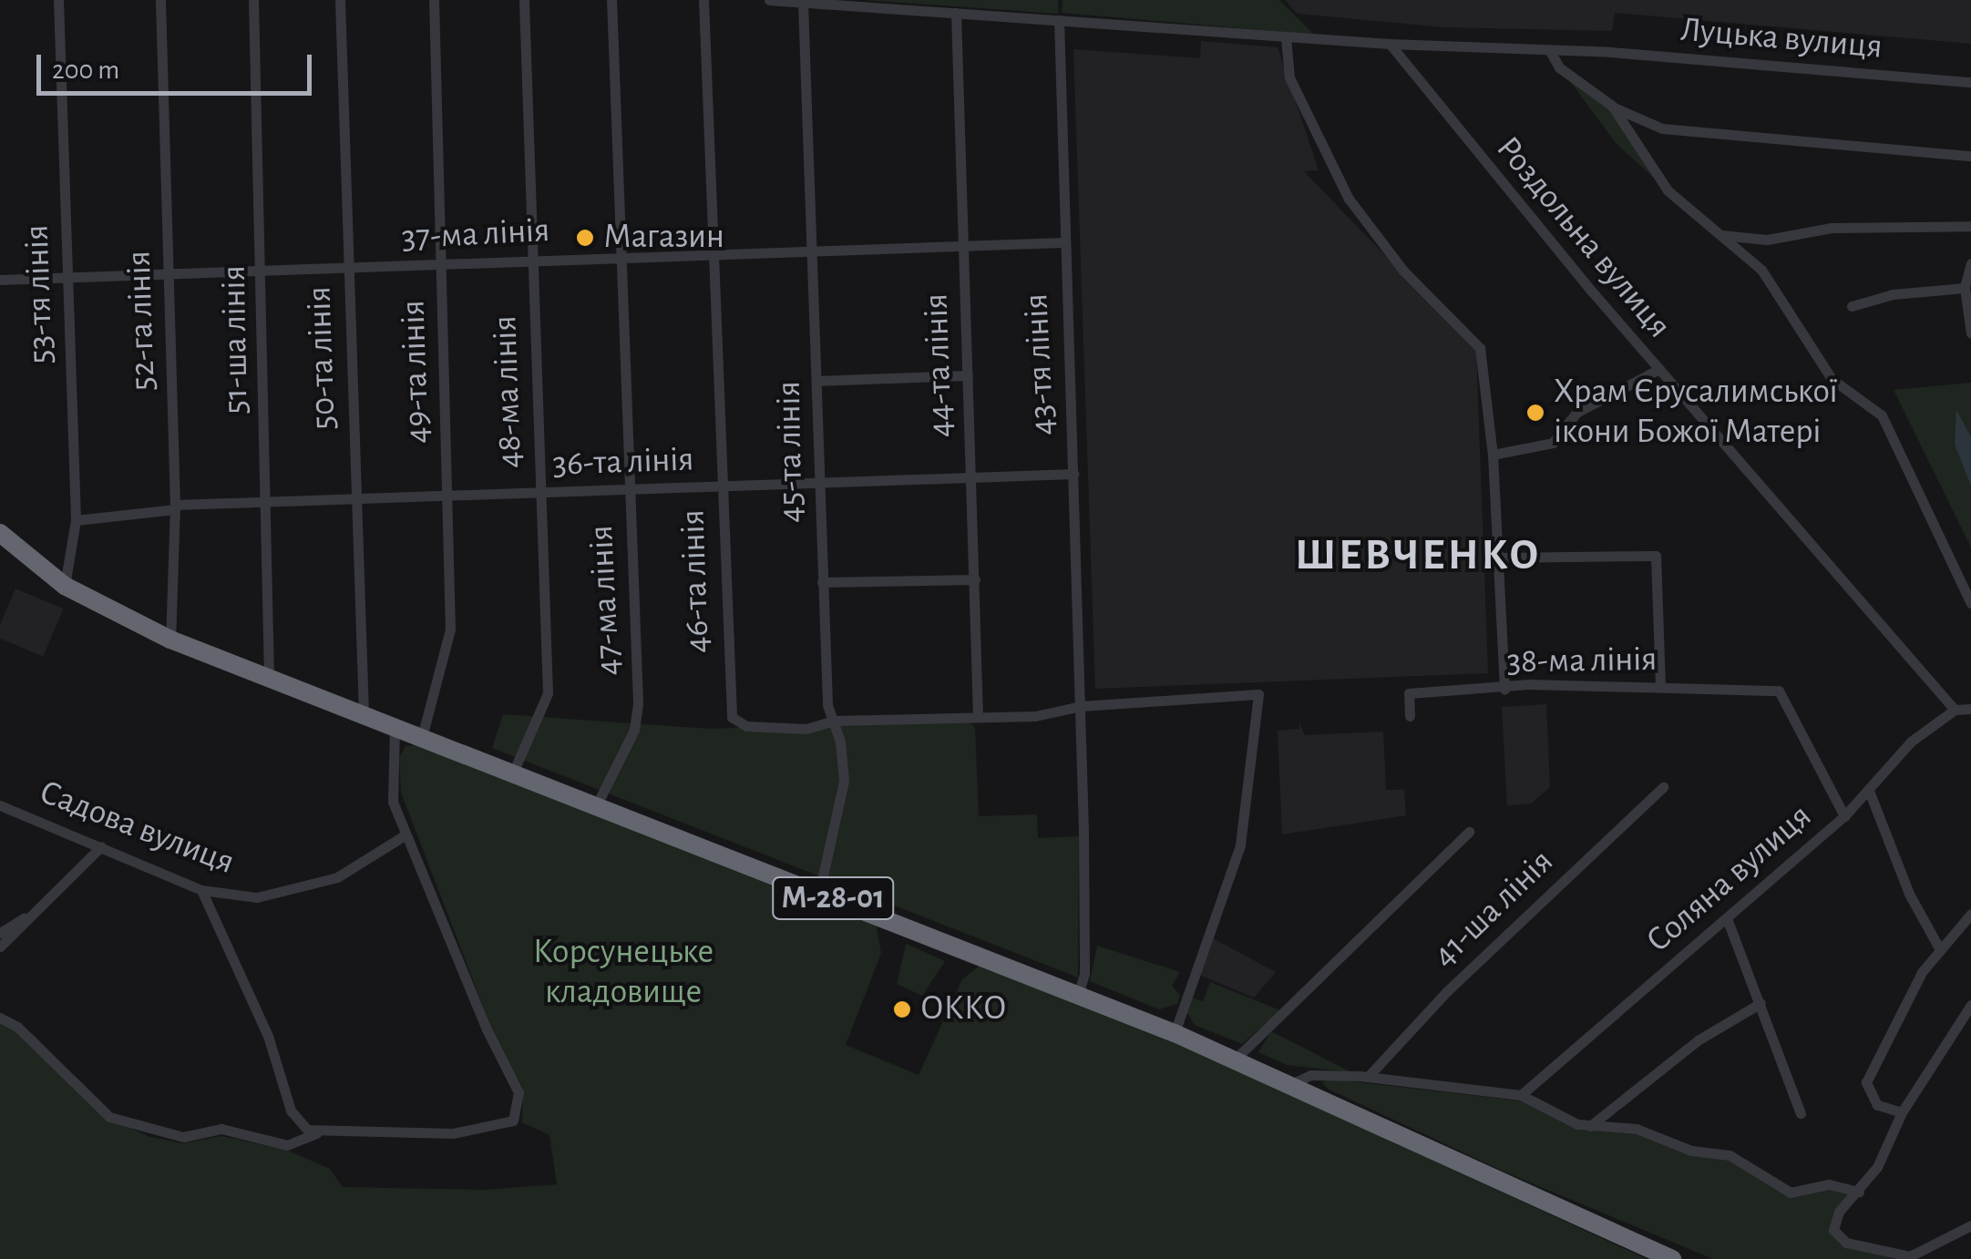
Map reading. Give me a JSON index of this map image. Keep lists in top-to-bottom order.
{
  "streets": {
    "highway": ["М-28-01"],
    "street": [
      "Луцька вулиця",
      "37-ма лінія",
      "Роздольна вулиця",
      "53-тя лінія",
      "52-га лінія",
      "51-ша лінія",
      "50-та лінія",
      "43-тя лінія",
      "44-та лінія",
      "49-та лінія",
      "48-ма лінія",
      "45-та лінія",
      "36-та лінія",
      "46-та лінія",
      "47-ма лінія",
      "38-ма лінія",
      "Садова вулиця",
      "Соляна вулиця",
      "41-ша лінія"
    ]
  },
  "crossings": [
    ["Луцька вулиця", "Роздольна вулиця"],
    ["Луцька вулиця", "43-тя лінія"],
    ["Луцька вулиця", "44-та лінія"],
    ["Луцька вулиця", "45-та лінія"],
    ["37-ма лінія", "53-тя лінія"],
    ["37-ма лінія", "52-га лінія"],
    ["37-ма лінія", "51-ша лінія"],
    ["37-ма лінія", "50-та лінія"],
    ["37-ма лінія", "43-тя лінія"],
    ["37-ма лінія", "44-та лінія"],
    ["37-ма лінія", "49-та лінія"],
    ["37-ма лінія", "48-ма лінія"],
    ["37-ма лінія", "45-та лінія"],
    ["37-ма лінія", "46-та лінія"],
    ["37-ма лінія", "47-ма лінія"],
    ["Роздольна вулиця", "Соляна вулиця"],
    ["53-тя лінія", "36-та лінія"],
    ["53-тя лінія", "М-28-01"],
    ["52-га лінія", "36-та лінія"],
    ["52-га лінія", "М-28-01"],
    ["51-ша лінія", "36-та лінія"],
    ["51-ша лінія", "М-28-01"],
    ["50-та лінія", "36-та лінія"],
    ["50-та лінія", "М-28-01"],
    ["43-тя лінія", "36-та лінія"],
    ["43-тя лінія", "М-28-01"],
    ["44-та лінія", "36-та лінія"],
    ["49-та лінія", "36-та лінія"],
    ["49-та лінія", "М-28-01"],
    ["48-ма лінія", "36-та лінія"],
    ["48-ма лінія", "М-28-01"],
    ["45-та лінія", "36-та лінія"],
    ["45-та лінія", "46-та лінія"],
    ["45-та лінія", "М-28-01"],
    ["36-та лінія", "46-та лінія"],
    ["36-та лінія", "47-ма лінія"],
    ["47-ма лінія", "М-28-01"],
    ["38-ма лінія", "Соляна вулиця"]
  ],
  "districts": ["ШЕВЧЕНКО"],
  "parks": ["Корсунецьке кладовище"],
  "places": ["Магазин", "Храм Єрусалимської ікони Божої Матері", "ОККО"],
  "scale_bar": "200 m"
}
